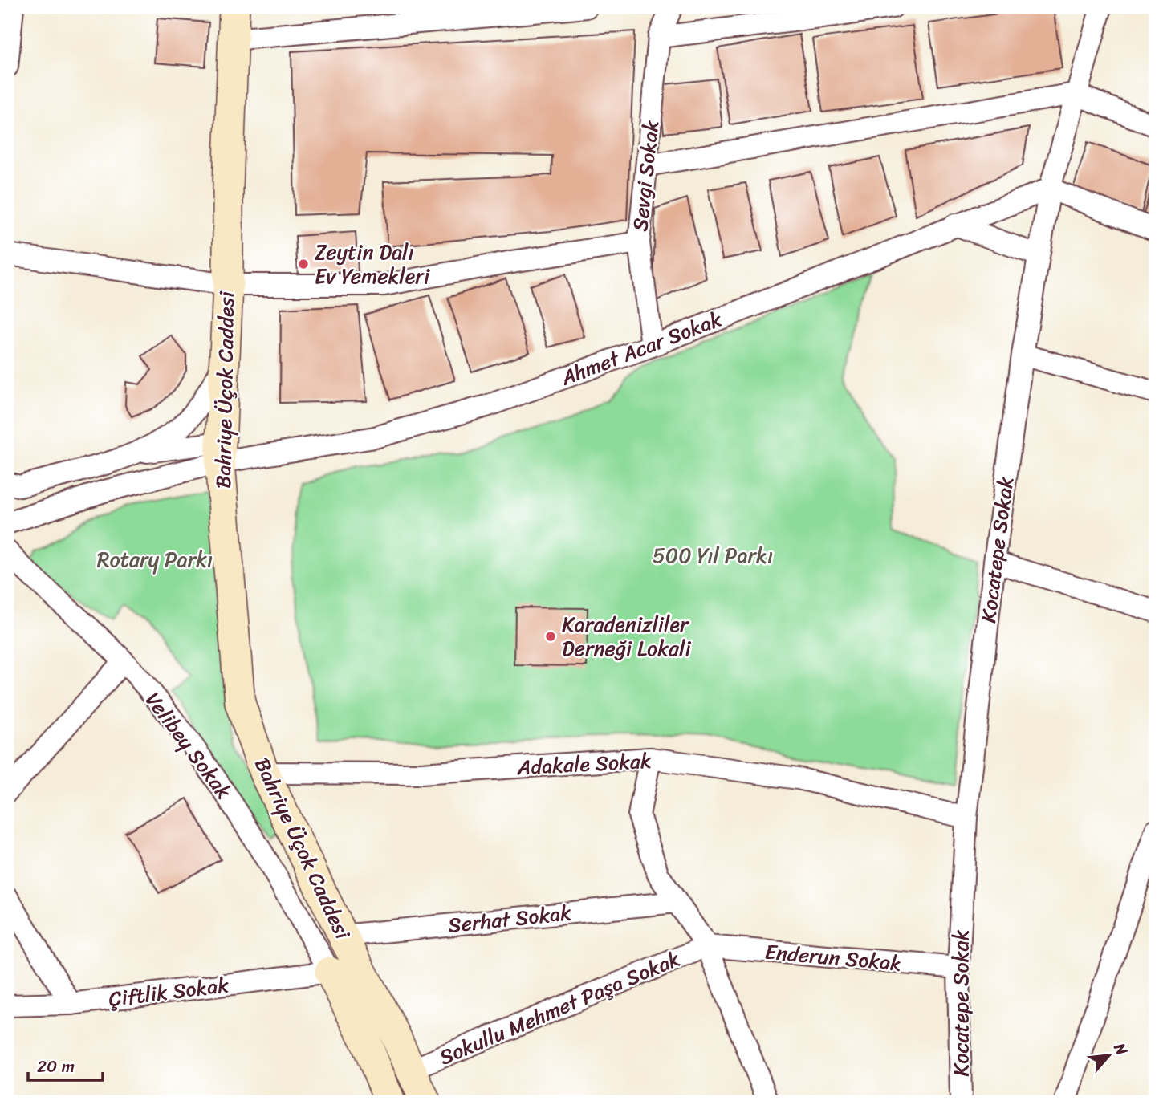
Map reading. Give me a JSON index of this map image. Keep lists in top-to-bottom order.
{
  "streets": {
    "street": [
      "Sevgi Sokak",
      "Ahmet Acar Sokak",
      "Bahriye Üçok Caddesi",
      "Kocatepe Sokak",
      "Velibey Sokak",
      "Adakale Sokak",
      "Serhat Sokak",
      "Enderun Sokak",
      "Çiftlik Sokak",
      "Sokullu Mehmet Paşa Sokak"
    ]
  },
  "crossings": [
    ["Sevgi Sokak", "Ahmet Acar Sokak"],
    ["Ahmet Acar Sokak", "Bahriye Üçok Caddesi"],
    ["Ahmet Acar Sokak", "Kocatepe Sokak"],
    ["Bahriye Üçok Caddesi", "Velibey Sokak"],
    ["Bahriye Üçok Caddesi", "Adakale Sokak"],
    ["Bahriye Üçok Caddesi", "Serhat Sokak"],
    ["Bahriye Üçok Caddesi", "Çiftlik Sokak"],
    ["Bahriye Üçok Caddesi", "Sokullu Mehmet Paşa Sokak"],
    ["Kocatepe Sokak", "Adakale Sokak"],
    ["Kocatepe Sokak", "Enderun Sokak"],
    ["Velibey Sokak", "Çiftlik Sokak"],
    ["Enderun Sokak", "Sokullu Mehmet Paşa Sokak"]
  ],
  "parks": ["500 Yıl Parkı", "Rotary Parkı"],
  "places": ["Zeytin Dalı Ev Yemekleri", "Karadenizliler Derneği Lokali"],
  "scale_bar": "20 m",
  "north": "top right"
}
